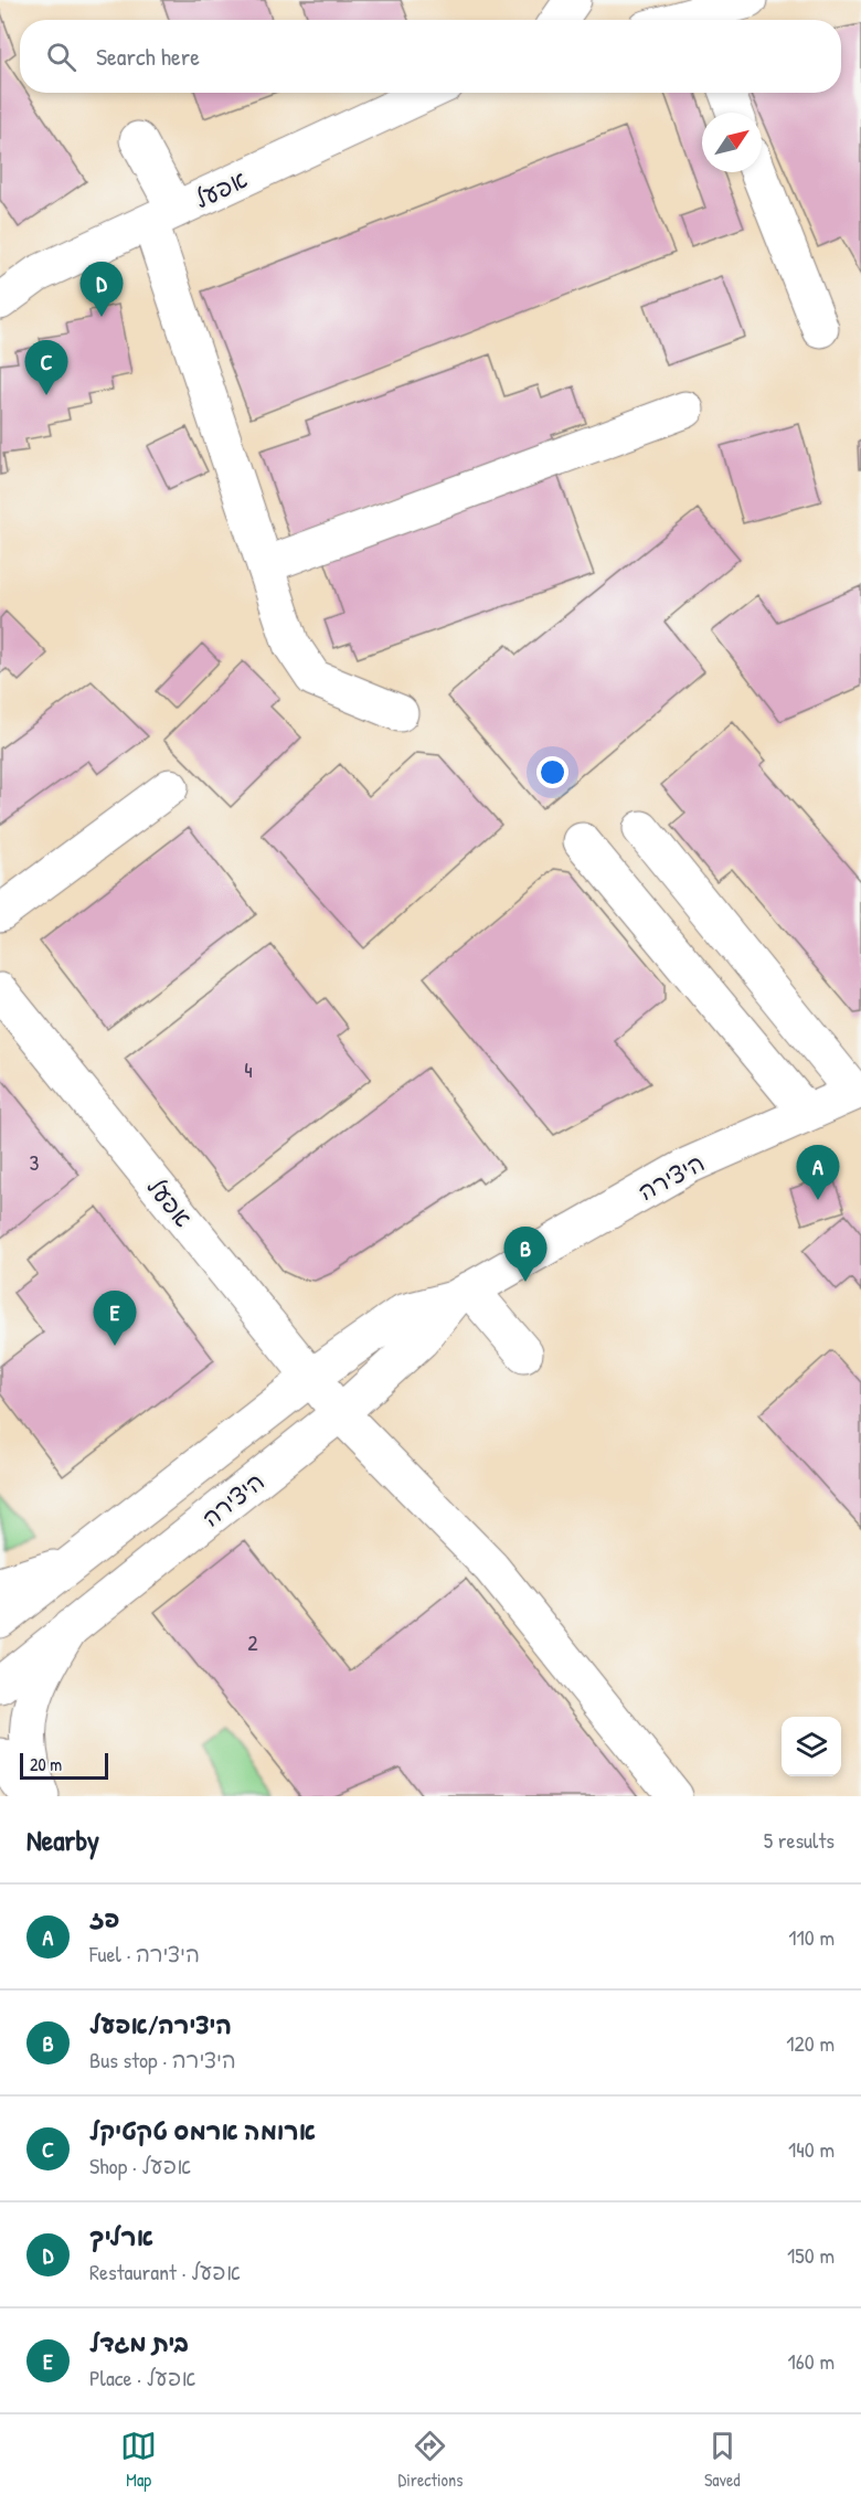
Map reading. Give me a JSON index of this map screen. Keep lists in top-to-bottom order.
{
  "streets": {
    "street": ["אפעל", "היצירה"]
  },
  "crossings": [
    ["אפעל", "היצירה"]
  ],
  "house_numbers": ["4", "3", "2"],
  "scale_bar": "20 m",
  "north": "top right",
  "page": {
    "search": "Search here",
    "pins": [
      "D",
      "C",
      "A",
      "B",
      "E"
    ],
    "scale": "20 m",
    "heading": ["Nearby", "5 results"],
    "list": [
      {
        "mark": "A",
        "name": "פז",
        "note": "Fuel · היצירה",
        "value": "110 m"
      },
      {
        "mark": "B",
        "name": "היצירה/אפעל",
        "note": "Bus stop · היצירה",
        "value": "120 m"
      },
      {
        "mark": "C",
        "name": "ארומה ארמס טקטיקל",
        "note": "Shop · אפעל",
        "value": "140 m"
      },
      {
        "mark": "D",
        "name": "ארליך",
        "note": "Restaurant · אפעל",
        "value": "150 m"
      },
      {
        "mark": "E",
        "name": "בית מגדל",
        "note": "Place · אפעל",
        "value": "160 m"
      }
    ],
    "nav": ["Map", "Directions", "Saved"]
  }
}
